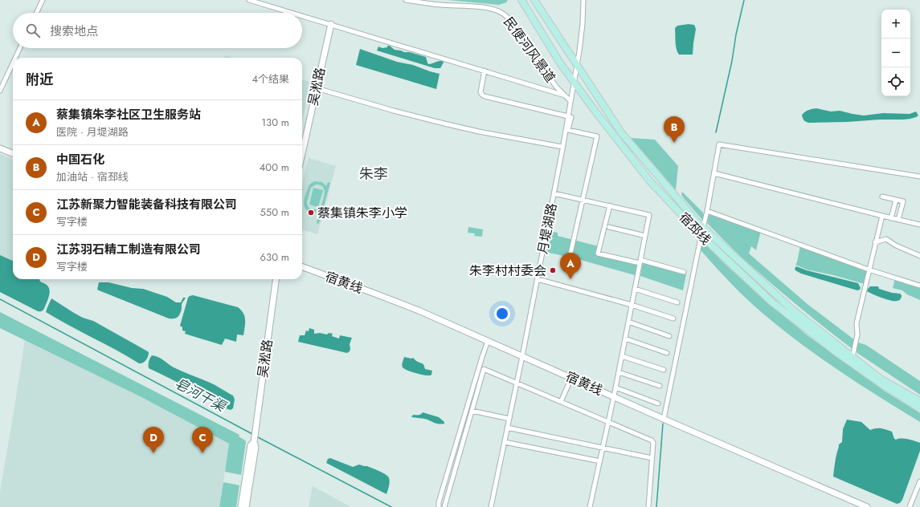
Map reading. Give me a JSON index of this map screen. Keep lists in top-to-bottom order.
{
  "streets": {
    "main road": ["吴淞路", "宿邳线", "宿黄线"],
    "street": ["民便河风景道", "月堤湖路"]
  },
  "crossings": [
    ["民便河风景道", "月堤湖路"],
    ["月堤湖路", "宿邳线"],
    ["月堤湖路", "宿黄线"]
  ],
  "districts": ["朱李"],
  "water": ["皂河干渠"],
  "places": ["蔡集镇朱李小学", "朱李村村委会"],
  "page": {
    "map_buttons": ["+", "−"],
    "search": "搜索地点",
    "heading": ["附近", "4个结果"],
    "list": [
      {
        "mark": "A",
        "name": "蔡集镇朱李社区卫生服务站",
        "note": "医院 · 月堤湖路",
        "value": "130 m"
      },
      {
        "mark": "B",
        "name": "中国石化",
        "note": "加油站 · 宿邳线",
        "value": "400 m"
      },
      {
        "mark": "C",
        "name": "江苏新聚力智能装备科技有限公司",
        "note": "写字楼",
        "value": "550 m"
      },
      {
        "mark": "D",
        "name": "江苏羽石精工制造有限公司",
        "note": "写字楼",
        "value": "630 m"
      }
    ],
    "pins": [
      "B",
      "A",
      "C",
      "D"
    ]
  }
}
